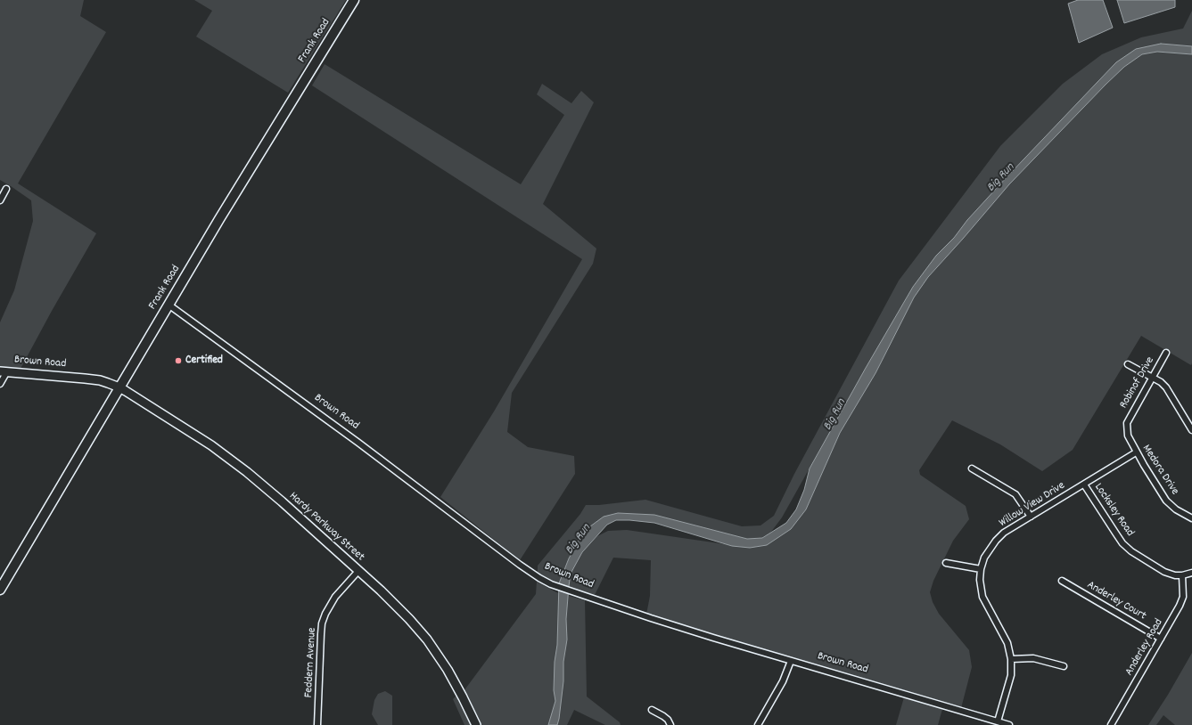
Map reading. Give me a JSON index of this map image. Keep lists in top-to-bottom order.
{
  "streets": {
    "main road": ["Frank Road", "Brown Road", "Hardy Parkway Street"],
    "street": [
      "Robinof Drive",
      "Medora Drive",
      "Willow View Drive",
      "Locksley Road",
      "Anderley Court",
      "Anderley Road",
      "Feddern Avenue"
    ]
  },
  "crossings": [
    ["Frank Road", "Brown Road"],
    ["Frank Road", "Hardy Parkway Street"],
    ["Brown Road", "Willow View Drive"],
    ["Brown Road", "Hardy Parkway Street"],
    ["Robinof Drive", "Medora Drive"],
    ["Medora Drive", "Willow View Drive"],
    ["Willow View Drive", "Locksley Road"],
    ["Locksley Road", "Anderley Road"],
    ["Hardy Parkway Street", "Feddern Avenue"],
    ["Anderley Court", "Anderley Road"]
  ],
  "water": ["Big Run"],
  "places": ["Certified"]
}
